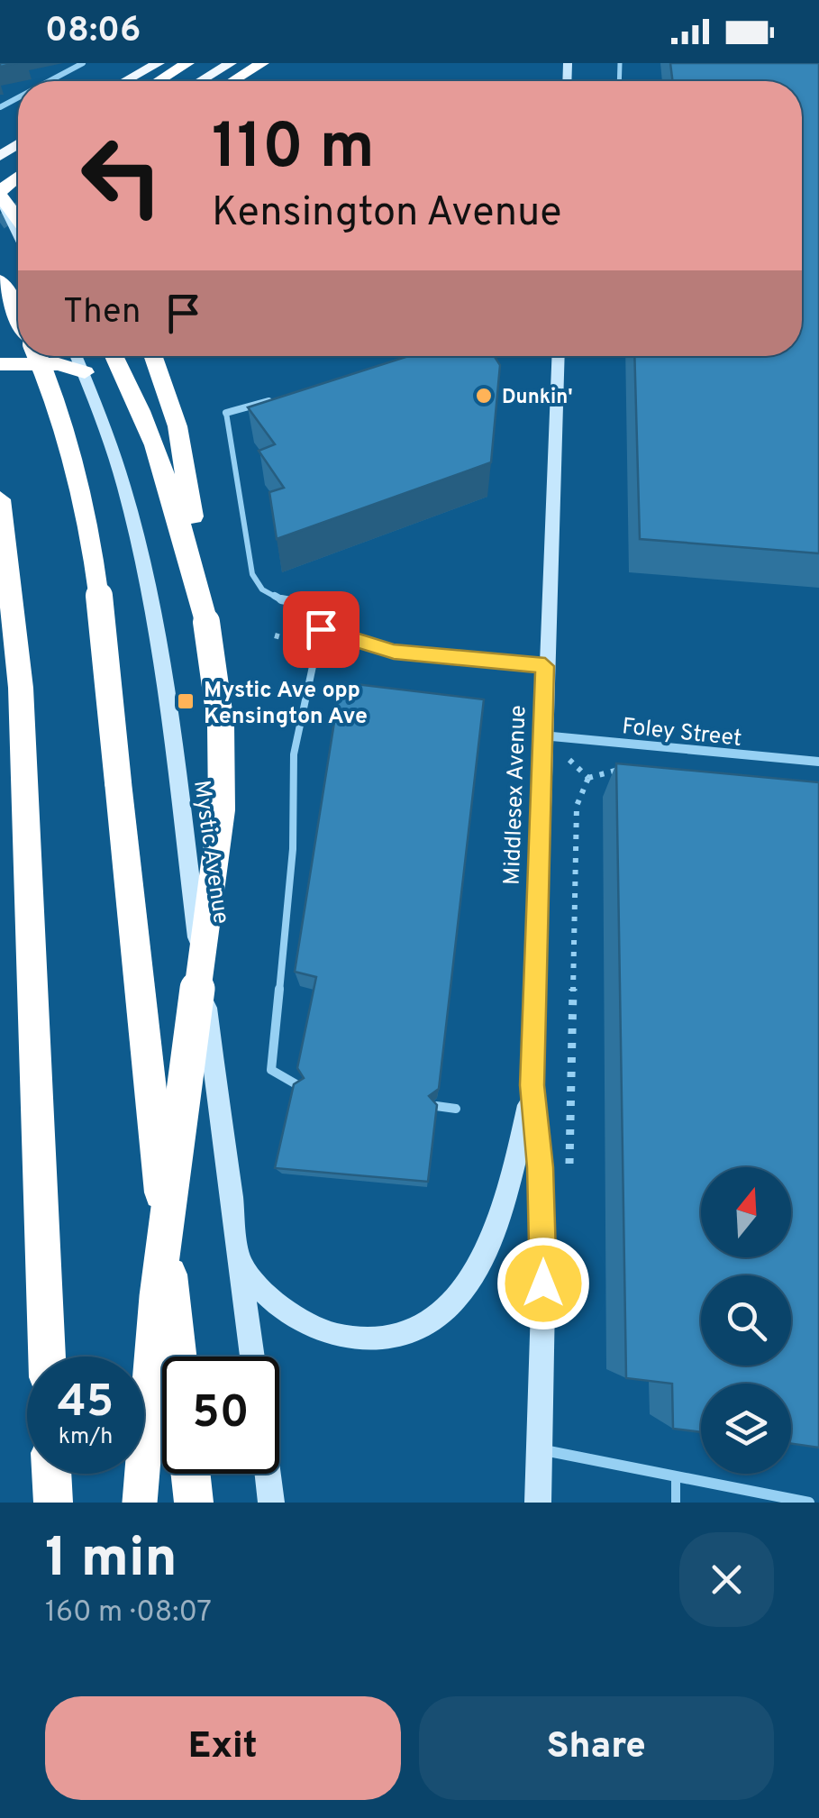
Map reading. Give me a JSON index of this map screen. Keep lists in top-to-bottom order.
{
  "streets": {
    "main road": ["Middlesex Avenue", "Mystic Avenue"],
    "street": ["Foley Street"]
  },
  "crossings": [
    ["Foley Street", "Middlesex Avenue"],
    ["Middlesex Avenue", "Mystic Avenue"]
  ],
  "places": {
    "other": ["Dunkin'"],
    "transit": ["Mystic Ave opp Kensington Ave"]
  },
  "north": "top",
  "page": {
    "status": "08:06",
    "turn": ["110 m", "Kensington Avenue"],
    "then": "Then",
    "speed": "45 km/h",
    "limit": "50",
    "heading": ["1 min", "160 m · 08:07"],
    "buttons": ["Exit", "Share"]
  }
}
